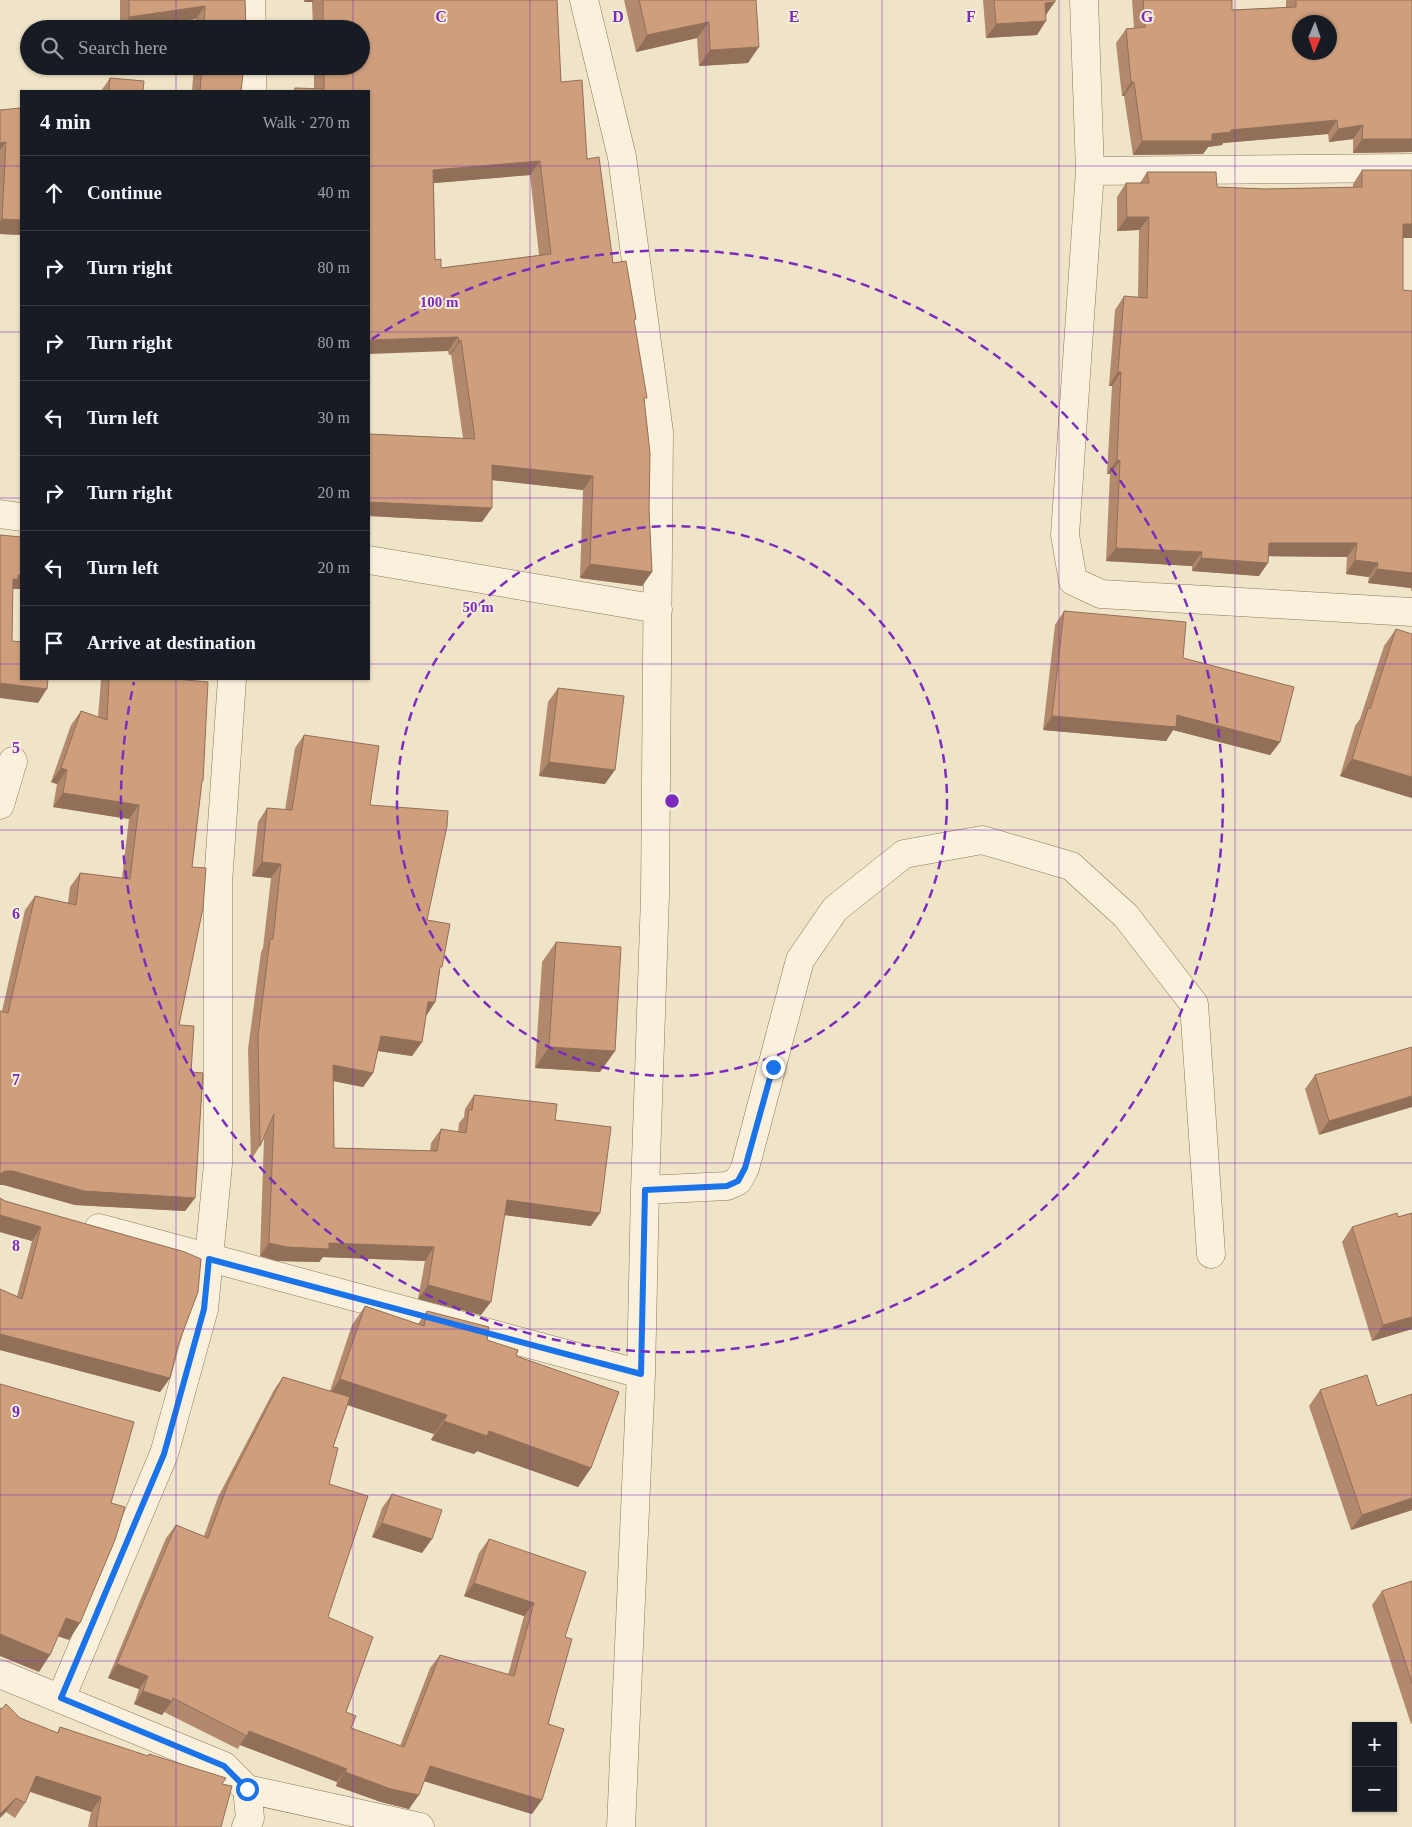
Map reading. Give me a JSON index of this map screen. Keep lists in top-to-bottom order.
{
  "north": "bottom",
  "page": {
    "search": "Search here",
    "heading": ["4 min", "Walk · 270 m"],
    "list": [
      ["Continue", "40 m"],
      ["Turn right", "80 m"],
      ["Turn right", "80 m"],
      ["Turn left", "30 m"],
      ["Turn right", "20 m"],
      ["Turn left", "20 m"],
      "Arrive at destination"
    ],
    "map_buttons": ["+", "−"]
  },
  "grid": {
    "columns": [
      "C",
      "D",
      "E",
      "F",
      "G"
    ],
    "rows": [
      "5",
      "6",
      "7",
      "8",
      "9"
    ]
  },
  "rings": ["100 m", "50 m"]
}
